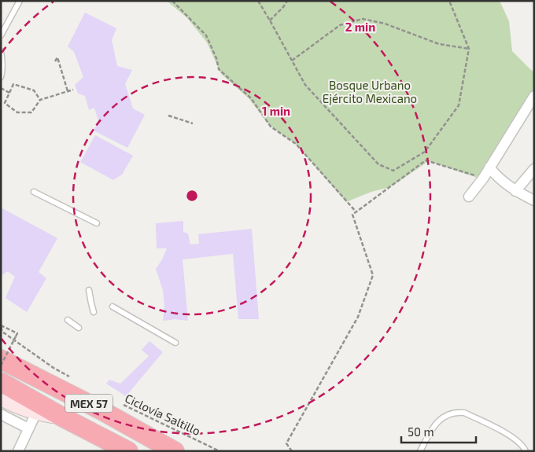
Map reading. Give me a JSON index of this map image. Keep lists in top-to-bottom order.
{
  "streets": {
    "highway": ["MEX 57"],
    "path": ["Ciclovía Saltillo"]
  },
  "parks": ["Bosque Urbano Ejército Mexicano"],
  "scale_bar": "50 m",
  "rings": ["2 min", "1 min"]
}
